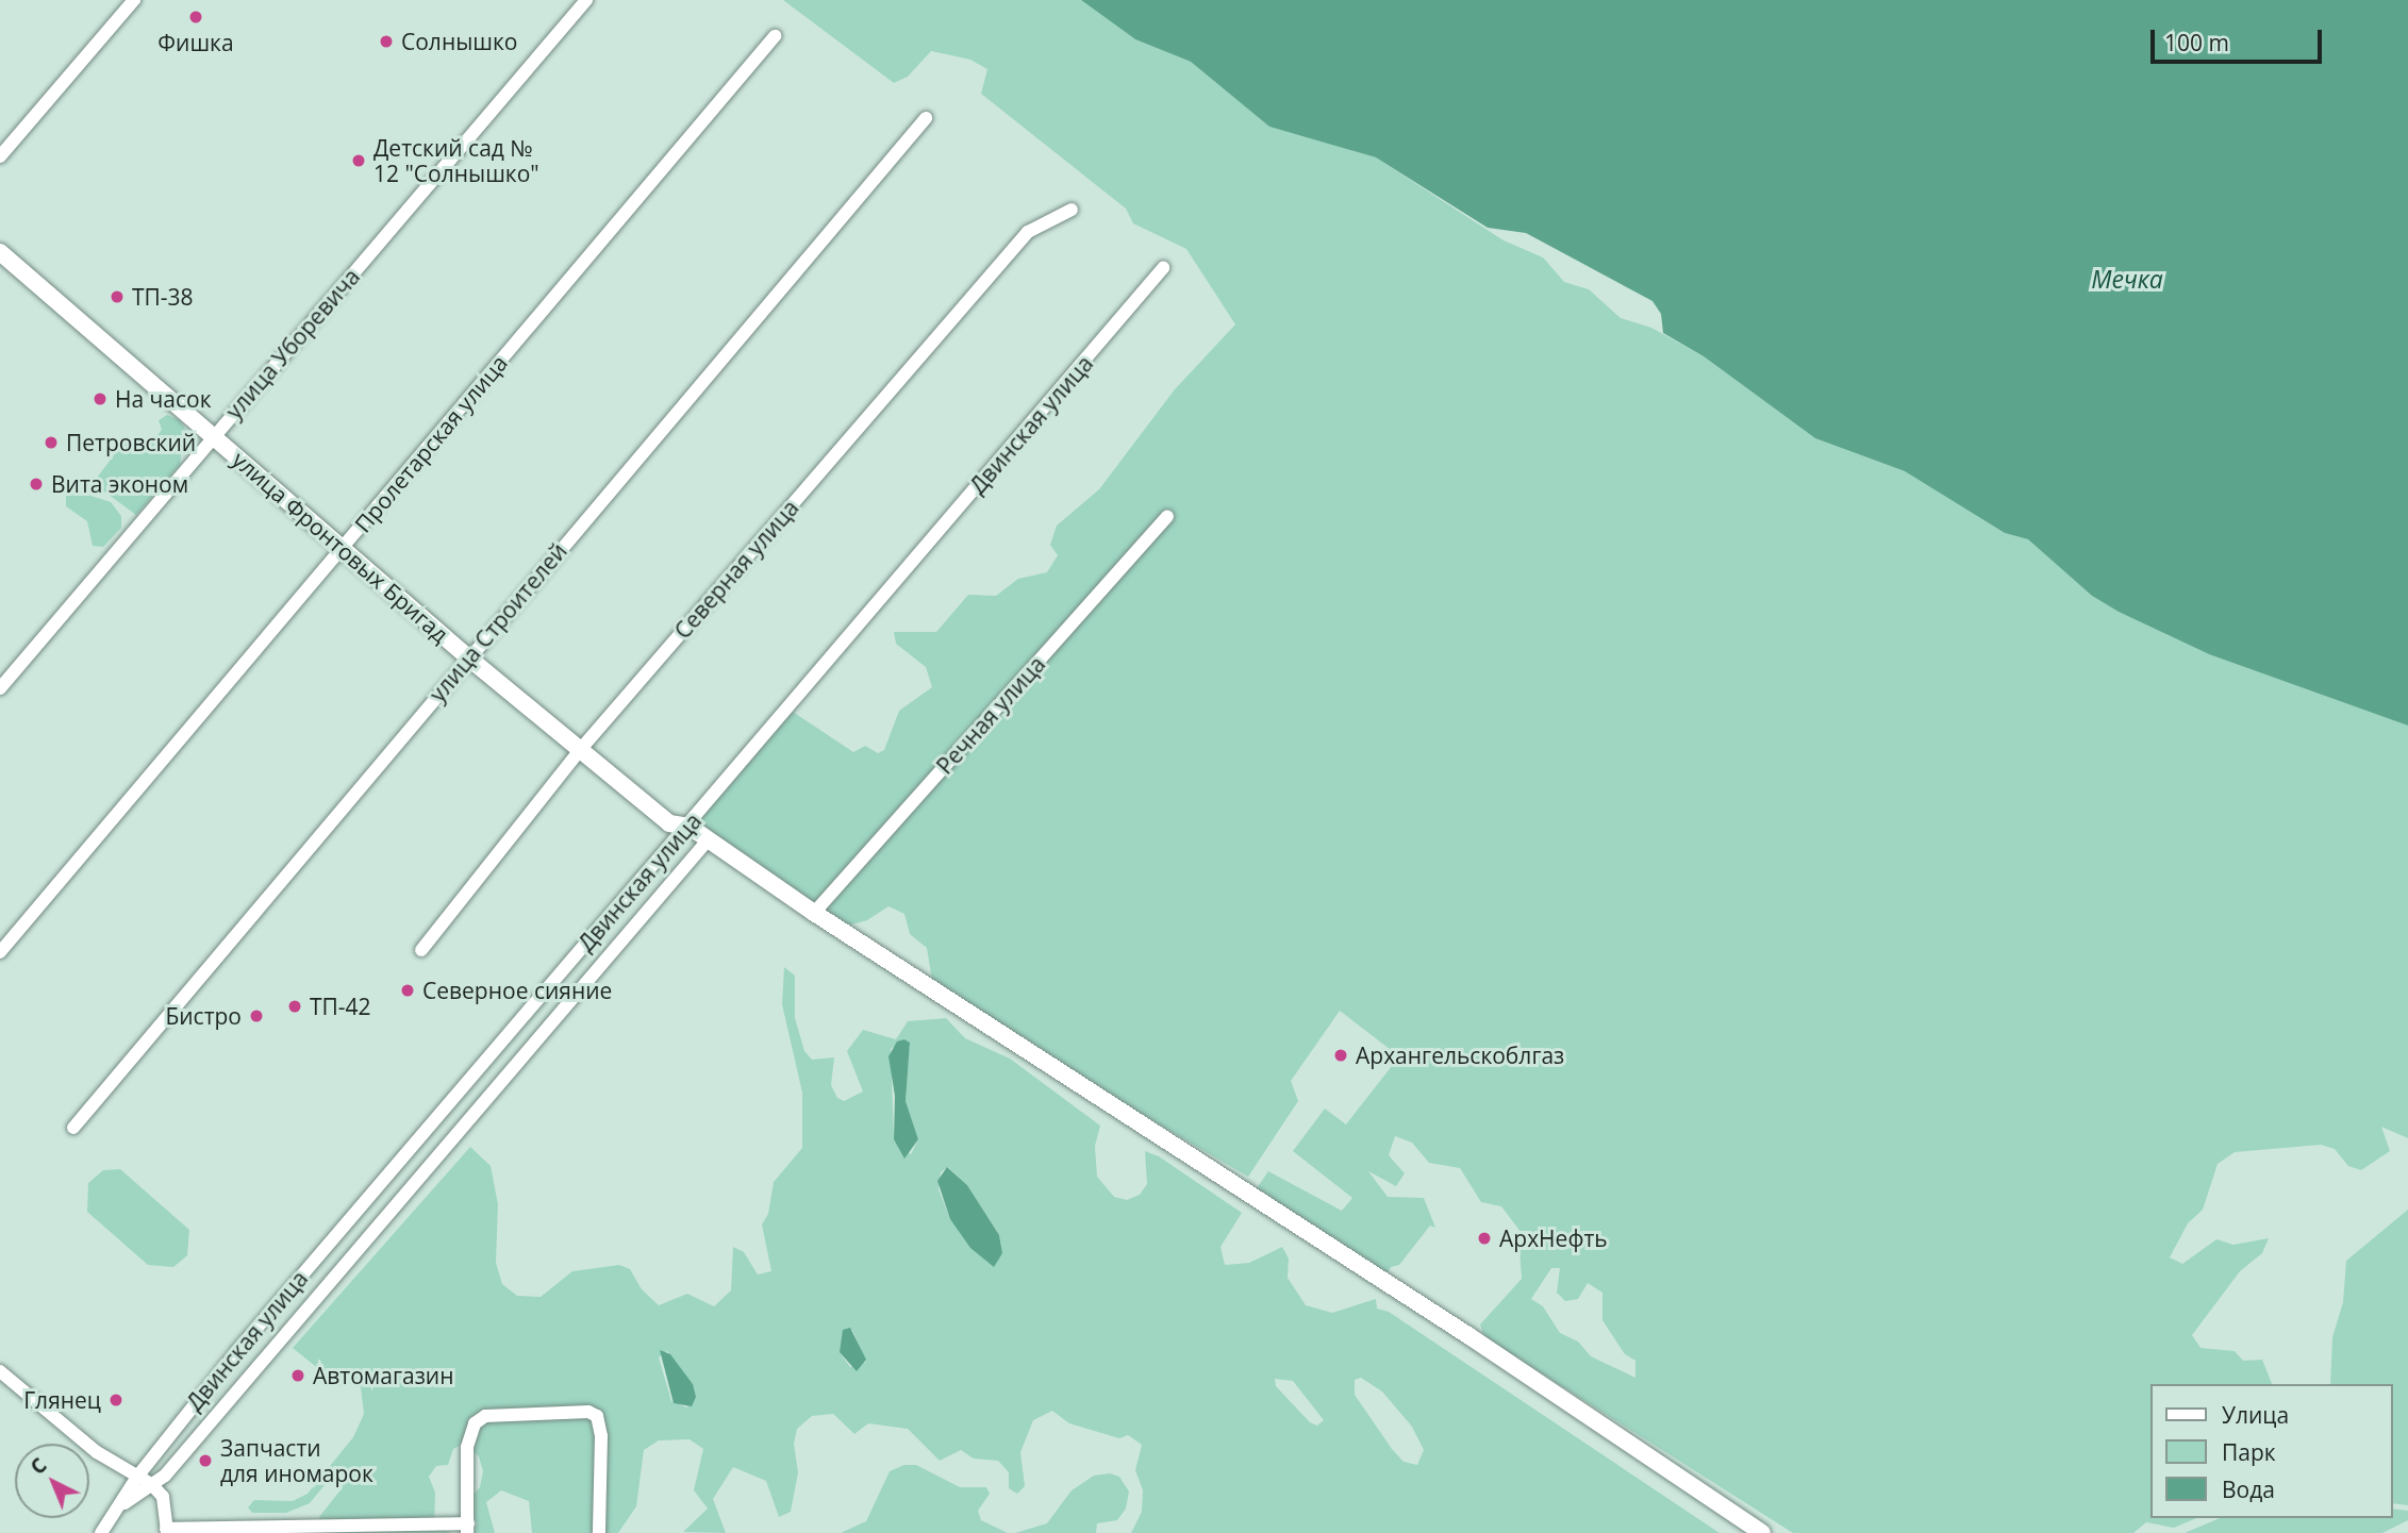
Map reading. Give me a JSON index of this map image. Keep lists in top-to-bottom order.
{
  "streets": {
    "main road": ["улица Фронтовых Бригад"],
    "street": [
      "улица Уборевича",
      "Двинская улица",
      "Пролетарская улица",
      "Северная улица",
      "улица Строителей",
      "Речная улица"
    ]
  },
  "crossings": [
    ["улица Уборевича", "улица Фронтовых Бригад"],
    ["Двинская улица", "улица Фронтовых Бригад"],
    ["Пролетарская улица", "улица Фронтовых Бригад"],
    ["улица Фронтовых Бригад", "Северная улица"],
    ["улица Фронтовых Бригад", "улица Строителей"],
    ["улица Фронтовых Бригад", "Речная улица"]
  ],
  "water": ["Мечка"],
  "places": [
    "Фишка",
    "Солнышко",
    "Детский сад № 12 \"Солнышко\"",
    "ТП-38",
    "На часок",
    "Петровский",
    "Вита эконом",
    "Северное сияние",
    "ТП-42",
    "Бистро",
    "Архангельскоблгаз",
    "АрхНефть",
    "Автомагазин",
    "Глянец",
    "Запчасти для иномарок"
  ],
  "legend": ["Улица", "Парк", "Вода"],
  "scale_bar": "100 m",
  "north": "top left"
}
